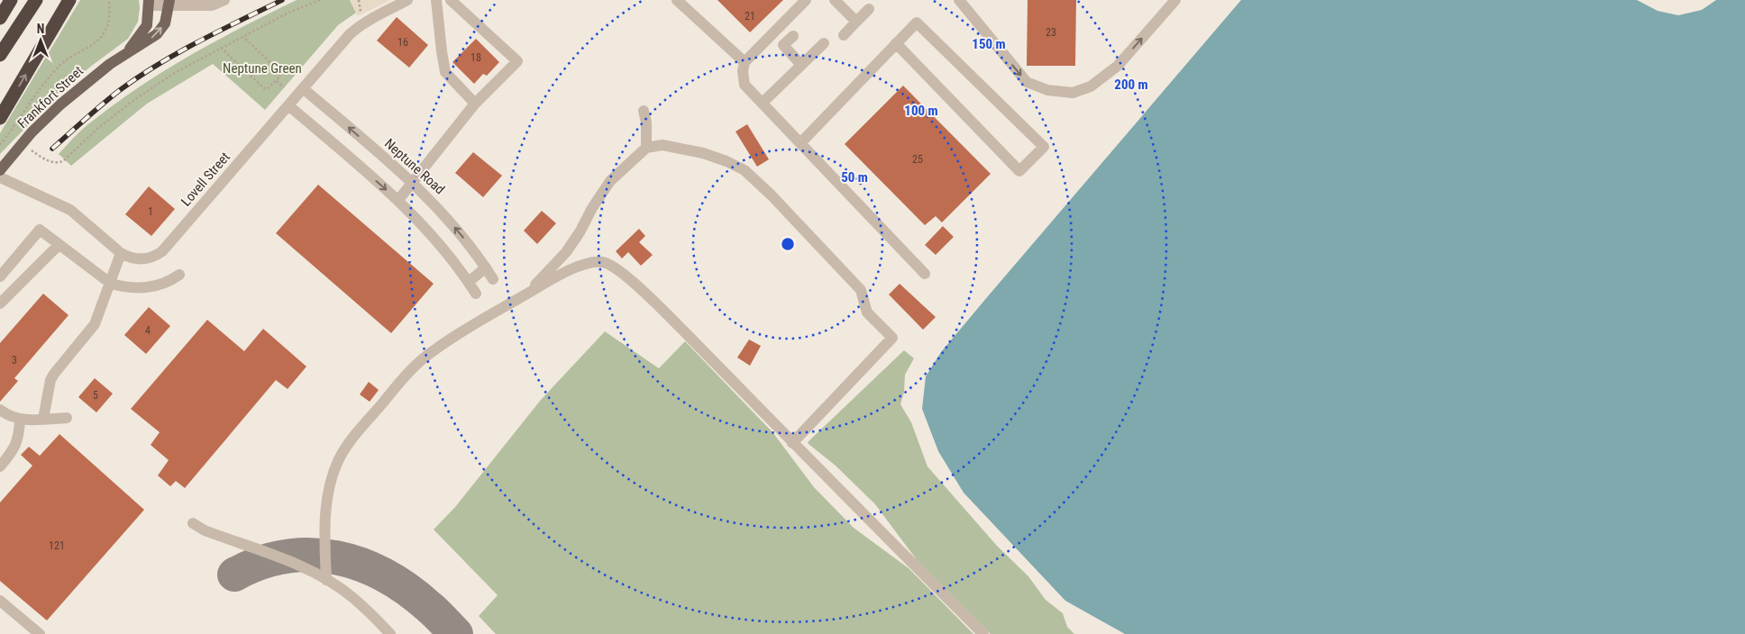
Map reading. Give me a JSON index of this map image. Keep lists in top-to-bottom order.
{
  "streets": {
    "main road": ["Frankfort Street"],
    "street": ["Neptune Road", "Lovell Street"]
  },
  "crossings": [
    ["Neptune Road", "Lovell Street"]
  ],
  "parks": ["Neptune Green"],
  "house_numbers": [
    "21",
    "23",
    "16",
    "18",
    "25",
    "1",
    "4",
    "3",
    "5",
    "121"
  ],
  "north": "top",
  "rings": [
    "150 m",
    "200 m",
    "100 m",
    "50 m"
  ]
}
